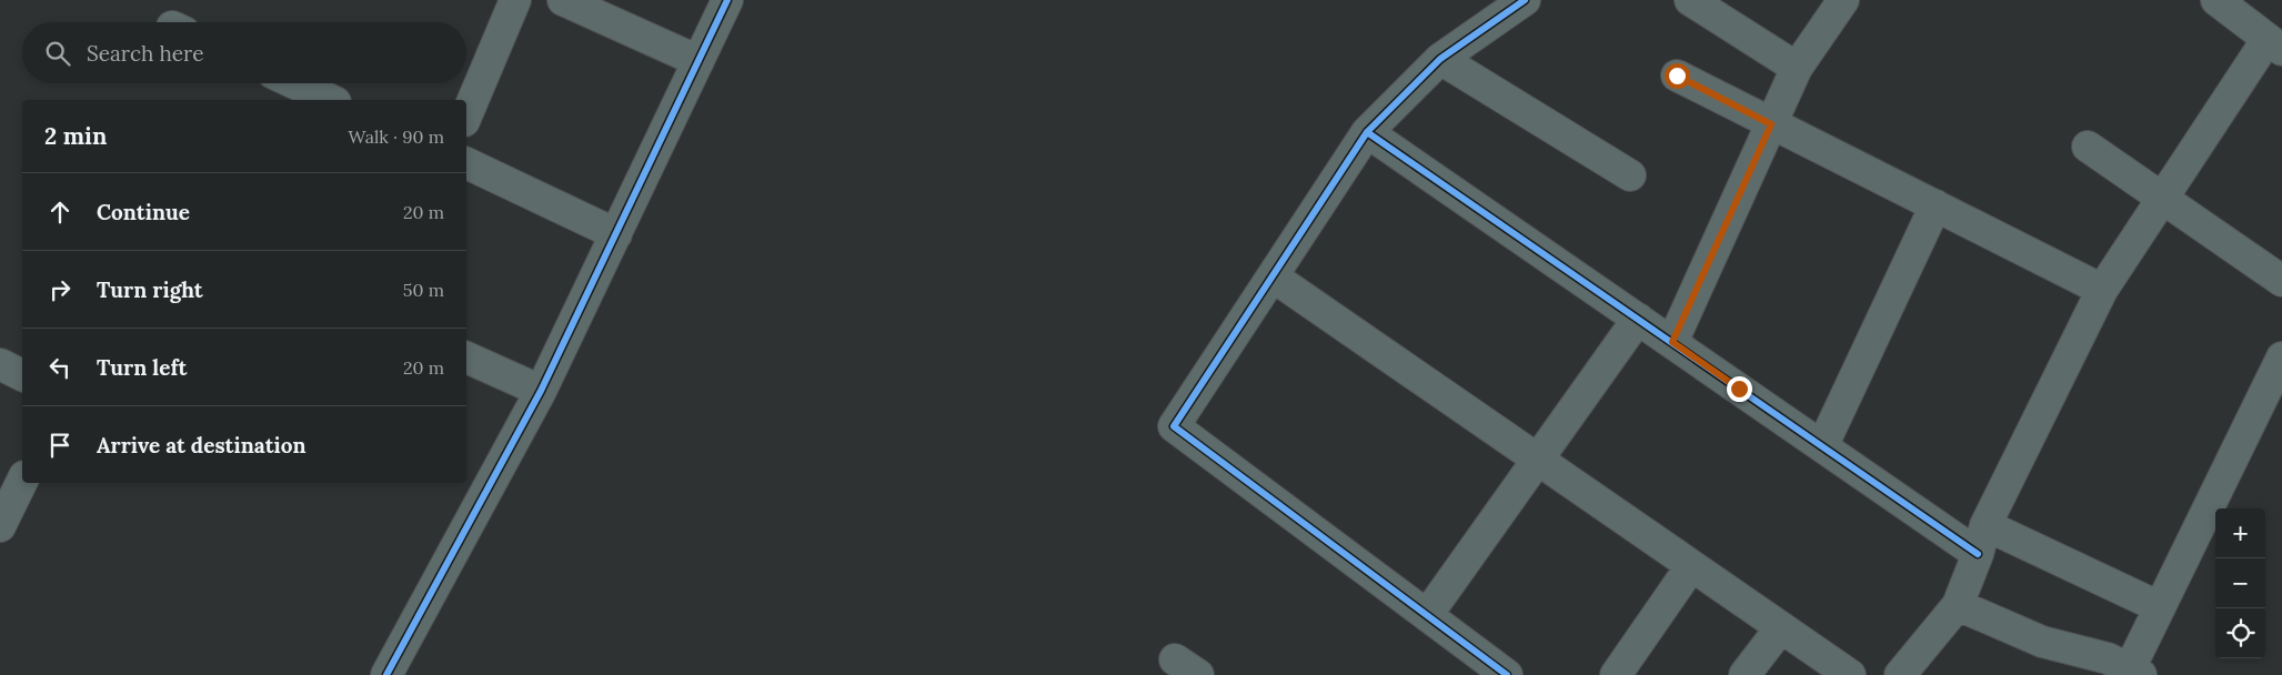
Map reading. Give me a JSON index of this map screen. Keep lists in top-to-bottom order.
{
  "page": {
    "search": "Search here",
    "heading": ["2 min", "Walk · 90 m"],
    "list": [
      ["Continue", "20 m"],
      ["Turn right", "50 m"],
      ["Turn left", "20 m"],
      "Arrive at destination"
    ],
    "map_buttons": ["+", "−"]
  }
}
